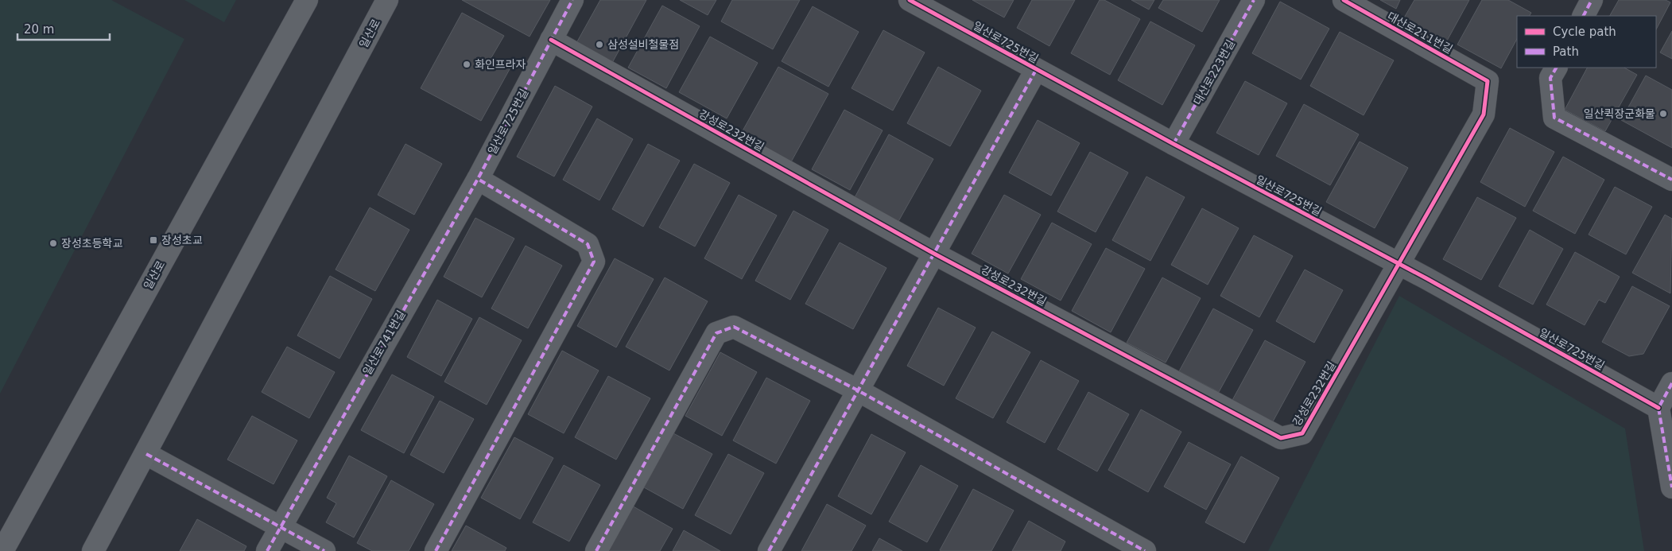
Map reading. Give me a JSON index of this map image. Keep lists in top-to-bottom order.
{
  "streets": {
    "main road": ["일산로"],
    "street": [
      "대산로211번길",
      "일산로725번길",
      "대산로223번길",
      "강성로232번길",
      "일산로741번길"
    ]
  },
  "crossings": [
    ["대산로211번길", "강성로232번길"],
    ["일산로725번길", "대산로223번길"],
    ["일산로725번길", "강성로232번길"],
    ["일산로725번길", "일산로741번길"]
  ],
  "places": {
    "other": [
      "삼성설비철물점",
      "화인프라자",
      "일산퀵장군화물",
      "장성초등학교"
    ],
    "transit": ["장성초교"]
  },
  "legend": ["Cycle path", "Path"],
  "scale_bar": "20 m"
}
